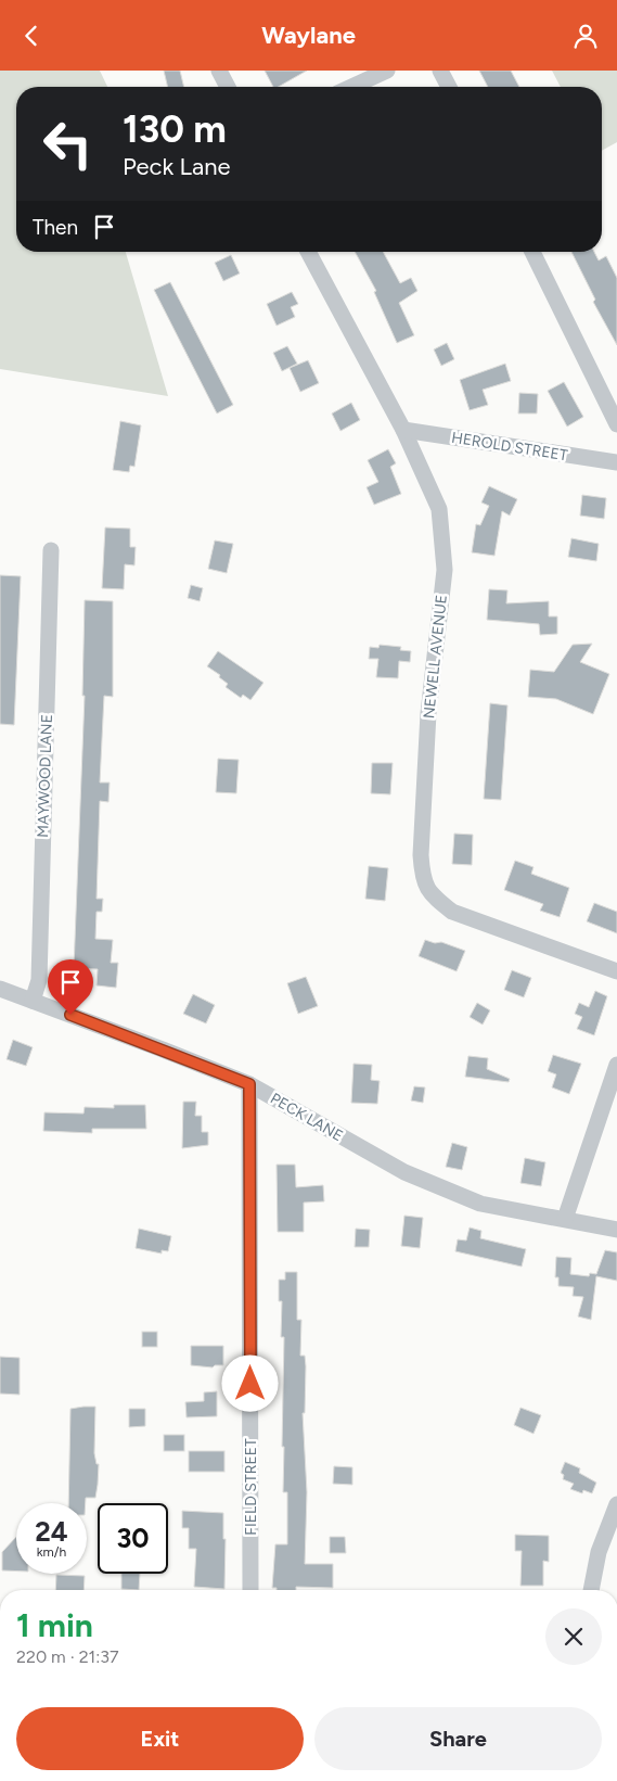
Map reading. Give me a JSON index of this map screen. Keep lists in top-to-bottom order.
{
  "streets": {
    "street": [
      "HEROLD STREET",
      "NEWELL AVENUE",
      "MAYWOOD LANE",
      "PECK LANE",
      "FIELD STREET"
    ]
  },
  "crossings": [
    ["HEROLD STREET", "NEWELL AVENUE"],
    ["MAYWOOD LANE", "PECK LANE"],
    ["PECK LANE", "FIELD STREET"]
  ],
  "page": {
    "header": "Waylane",
    "turn": ["130 m", "Peck Lane"],
    "then": "Then",
    "speed": "24 km/h",
    "limit": "30",
    "heading": ["1 min", "220 m · 21:37"],
    "buttons": ["Exit", "Share"]
  }
}
